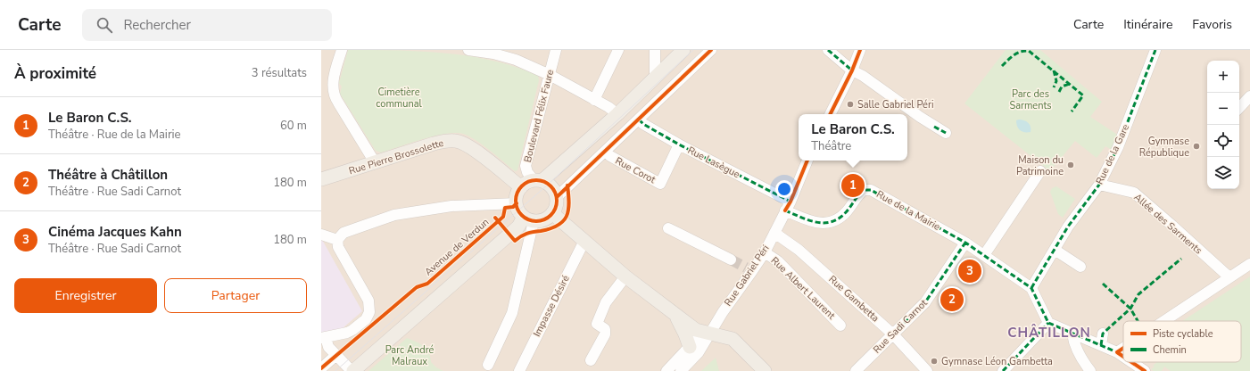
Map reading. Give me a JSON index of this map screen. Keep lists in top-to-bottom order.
{
  "streets": {
    "main road": ["Rue Pierre Brossolette"],
    "street": [
      "Boulevard Félix Faure",
      "Rue de la Gare",
      "Rue Lasègue",
      "Rue Corot",
      "Rue de la Mairie",
      "Allée des Sarments",
      "Rue Gabriel Péri",
      "Rue Albert Laurent",
      "Rue Gambetta",
      "Impasse Désiré",
      "Rue Sadi Carnot"
    ],
    "cycle path": ["Avenue de Verdun"]
  },
  "crossings": [
    ["Boulevard Félix Faure", "Rue Pierre Brossolette"],
    ["Rue de la Gare", "Rue de la Mairie"],
    ["Rue de la Gare", "Allée des Sarments"],
    ["Rue Lasègue", "Rue Corot"],
    ["Rue Lasègue", "Rue de la Mairie"],
    ["Rue Lasègue", "Rue Gabriel Péri"],
    ["Rue de la Mairie", "Rue Gabriel Péri"],
    ["Rue de la Mairie", "Rue Sadi Carnot"],
    ["Rue Gabriel Péri", "Rue Albert Laurent"],
    ["Rue Gabriel Péri", "Rue Gambetta"],
    ["Rue Gambetta", "Rue Sadi Carnot"]
  ],
  "districts": ["CHÂTILLON"],
  "parks": ["Cimetière communal", "Parc des Sarments", "Parc André Malraux"],
  "places": [
    "Salle Gabriel Péri",
    "Gymnase République",
    "Maison du Patrimoine",
    "Gymnase Léon Gambetta"
  ],
  "legend": ["Piste cyclable", "Chemin"],
  "page": {
    "header": "Carte",
    "search": "Rechercher",
    "nav": ["Carte", "Itinéraire", "Favoris"],
    "heading": ["À proximité", "3 résultats"],
    "map_buttons": ["+", "−"],
    "list": [
      {
        "mark": "1",
        "name": "Le Baron C.S.",
        "note": "Théâtre · Rue de la Mairie",
        "value": "60 m"
      },
      {
        "mark": "2",
        "name": "Théâtre à Châtillon",
        "note": "Théâtre · Rue Sadi Carnot",
        "value": "180 m"
      },
      {
        "mark": "3",
        "name": "Cinéma Jacques Kahn",
        "note": "Théâtre · Rue Sadi Carnot",
        "value": "180 m"
      }
    ],
    "popup": ["Le Baron C.S.", "Théâtre"],
    "pins": ["1", "3", "2"],
    "buttons": ["Enregistrer", "Partager"]
  }
}
